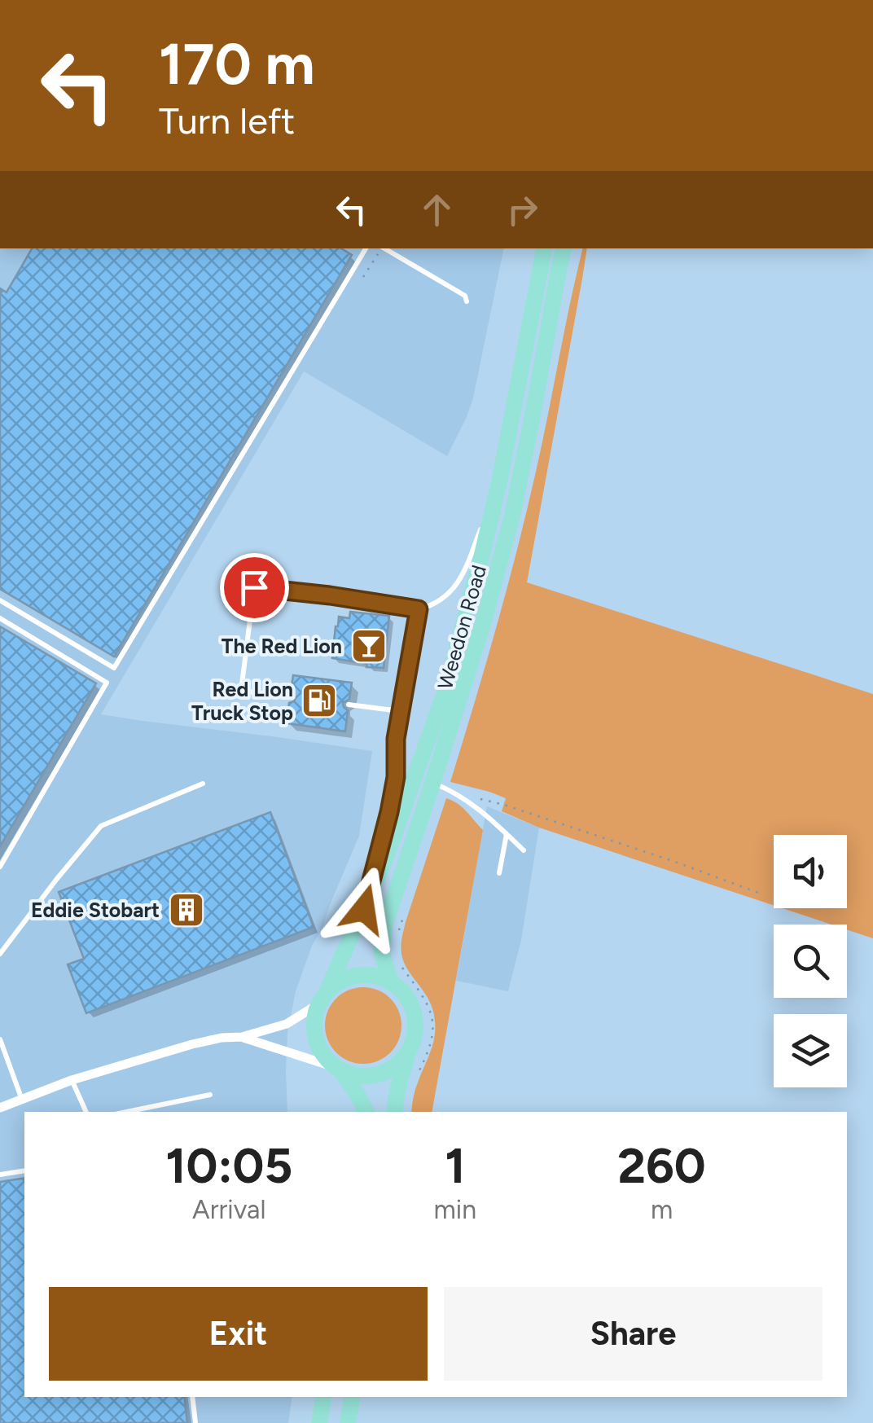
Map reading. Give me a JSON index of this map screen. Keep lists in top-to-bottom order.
{
  "streets": {
    "highway": ["Weedon Road"]
  },
  "places": {
    "bar": ["The Red Lion"],
    "fuel station": ["Red Lion Truck Stop"],
    "building": ["Eddie Stobart"]
  },
  "page": {
    "turn": ["170 m", "Turn left"],
    "eta": [
      "10:05",
      "Arrival",
      "1",
      "min",
      "260",
      "m"
    ],
    "buttons": ["Exit", "Share"]
  }
}
